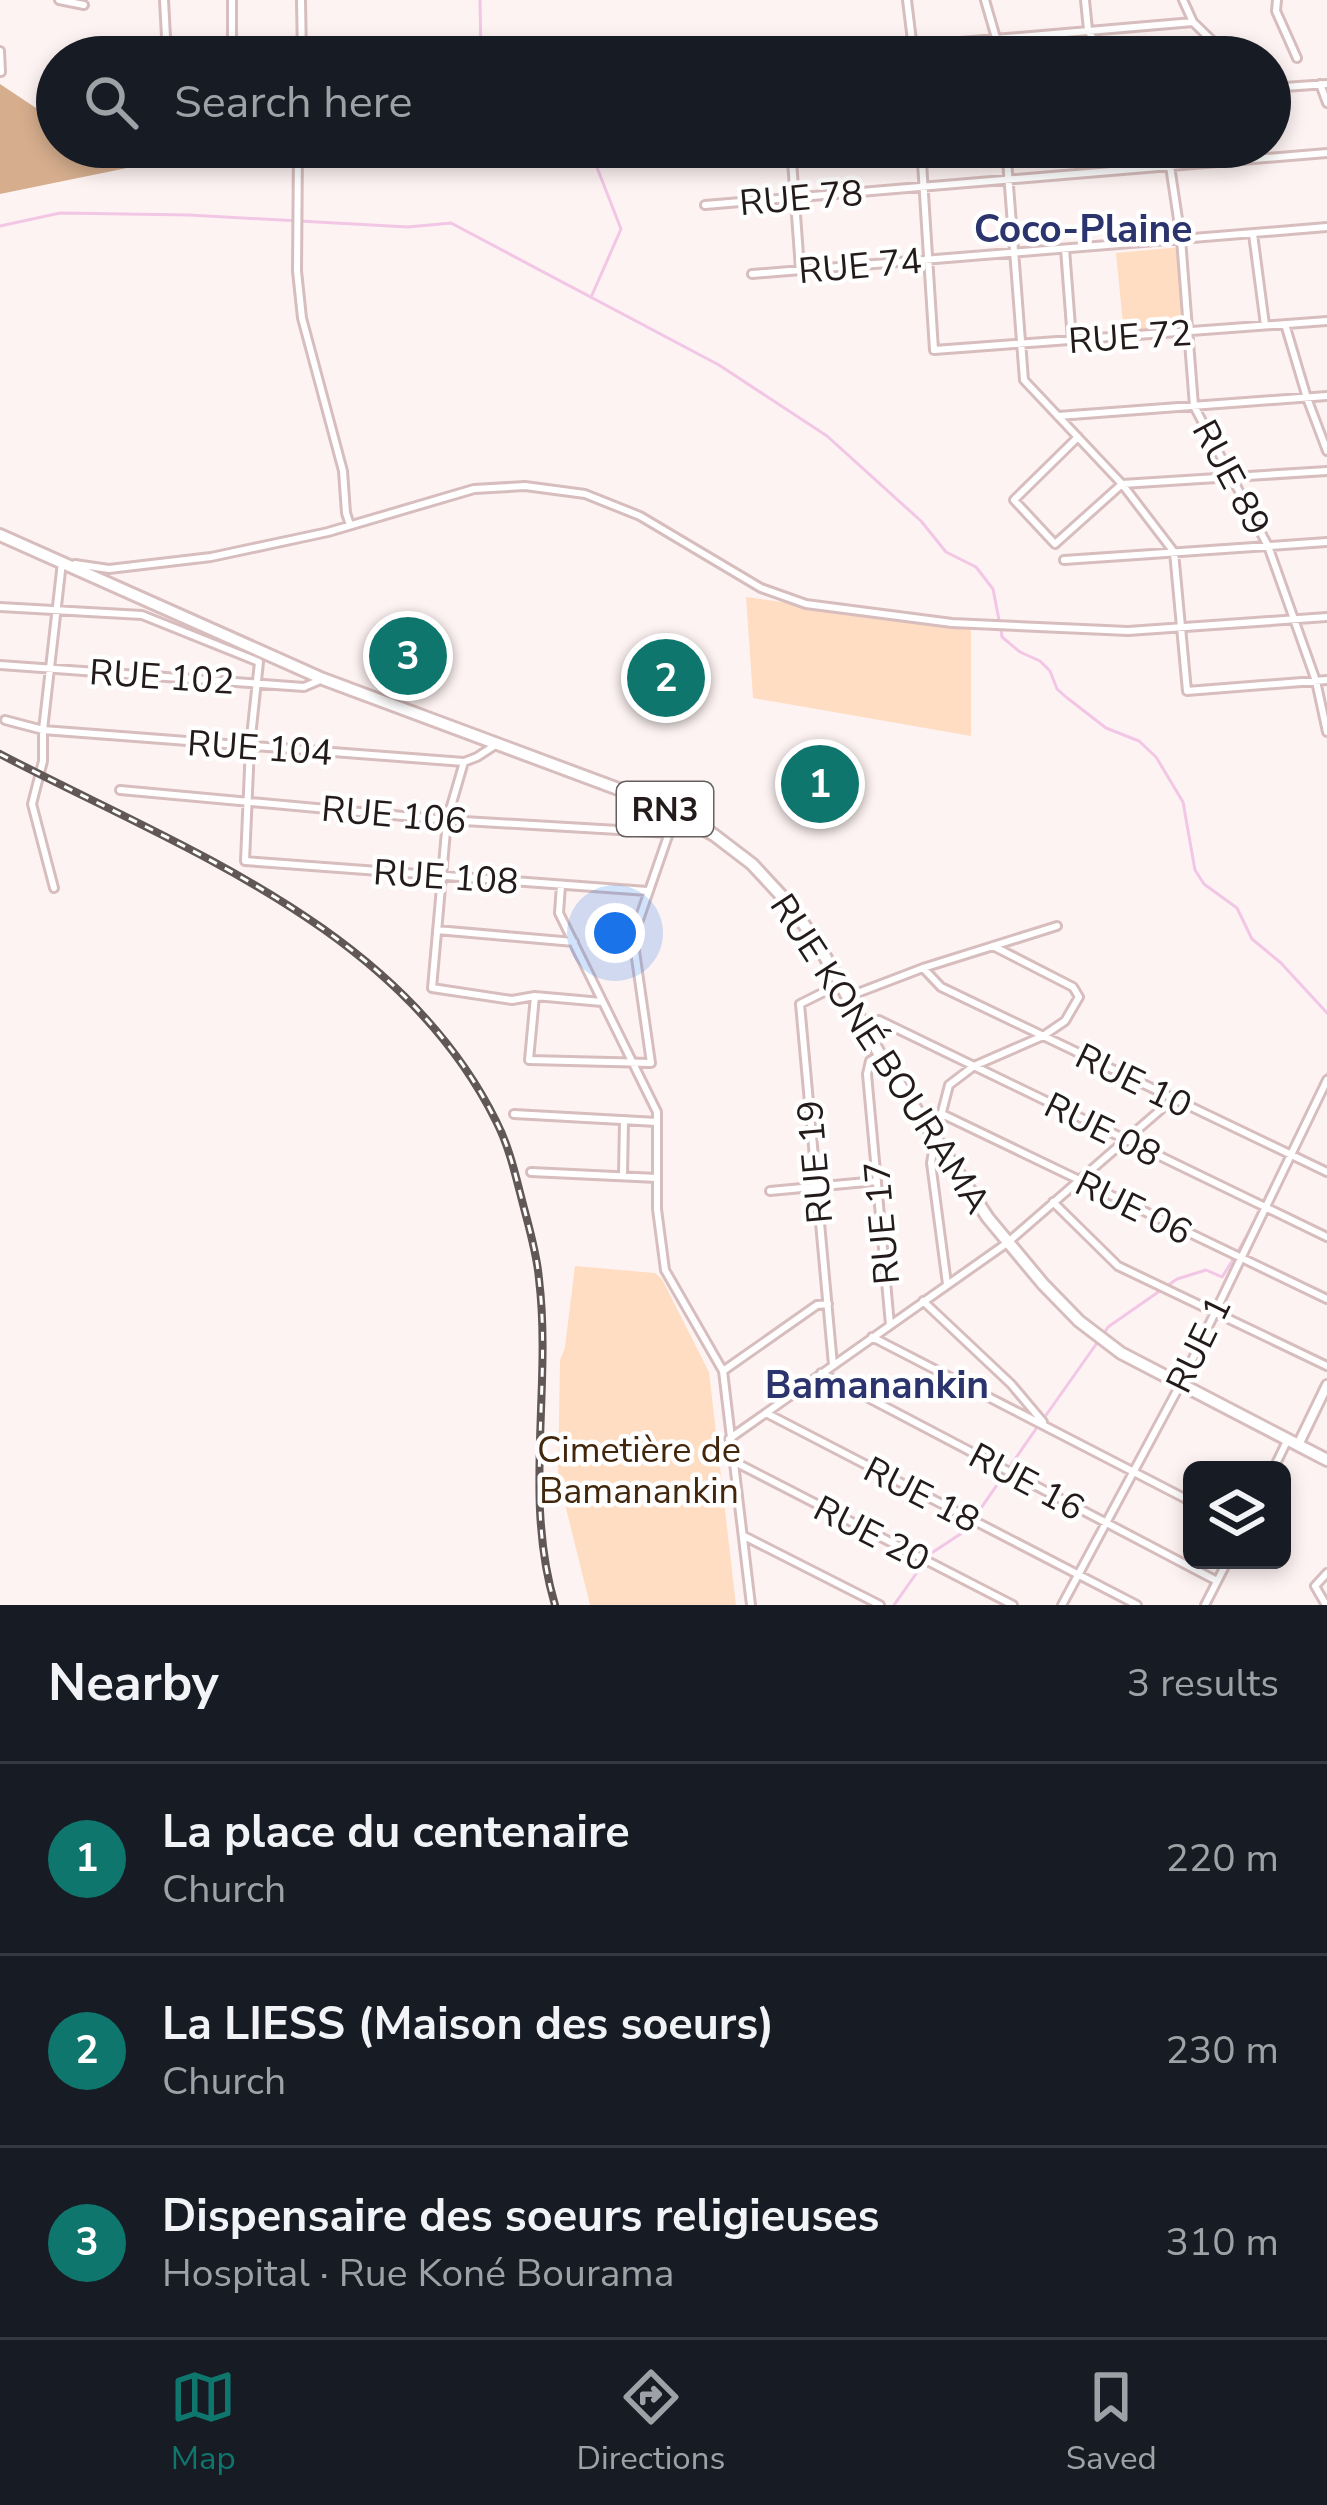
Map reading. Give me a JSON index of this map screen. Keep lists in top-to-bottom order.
{
  "streets": {
    "highway": ["RN3", "RUE KONÉ BOURAMA"],
    "street": [
      "RUE 78",
      "RUE 74",
      "RUE 72",
      "RUE 89",
      "RUE 102",
      "RUE 104",
      "RUE 106",
      "RUE 108",
      "RUE 10",
      "RUE 08",
      "RUE 19",
      "RUE 06",
      "RUE 17",
      "RUE 1",
      "RUE 16",
      "RUE 18",
      "RUE 20"
    ]
  },
  "crossings": [
    ["RUE 74", "RUE 72"],
    ["RUE 74", "RUE 89"],
    ["RUE 72", "RUE 89"],
    ["RUE 102", "RUE KONÉ BOURAMA"],
    ["RUE 104", "RUE KONÉ BOURAMA"],
    ["RUE 106", "RUE 108"],
    ["RUE KONÉ BOURAMA", "RUE 08"],
    ["RUE KONÉ BOURAMA", "RUE 19"],
    ["RUE KONÉ BOURAMA", "RUE 17"],
    ["RUE KONÉ BOURAMA", "RUE 1"],
    ["RUE 10", "RUE 1"],
    ["RUE 08", "RUE 1"],
    ["RUE 06", "RUE 1"],
    ["RUE 1", "RUE 16"],
    ["RUE 1", "RUE 18"]
  ],
  "districts": ["Coco-Plaine", "Bamanankin"],
  "parks": ["Cimetière de Bamanankin"],
  "page": {
    "search": "Search here",
    "pins": ["3", "2", "1"],
    "heading": ["Nearby", "3 results"],
    "list": [
      {
        "mark": "1",
        "name": "La place du centenaire",
        "note": "Church",
        "value": "220 m"
      },
      {
        "mark": "2",
        "name": "La LIESS (Maison des soeurs)",
        "note": "Church",
        "value": "230 m"
      },
      {
        "mark": "3",
        "name": "Dispensaire des soeurs religieuses",
        "note": "Hospital · Rue Koné Bourama",
        "value": "310 m"
      }
    ],
    "nav": ["Map", "Directions", "Saved"]
  }
}
